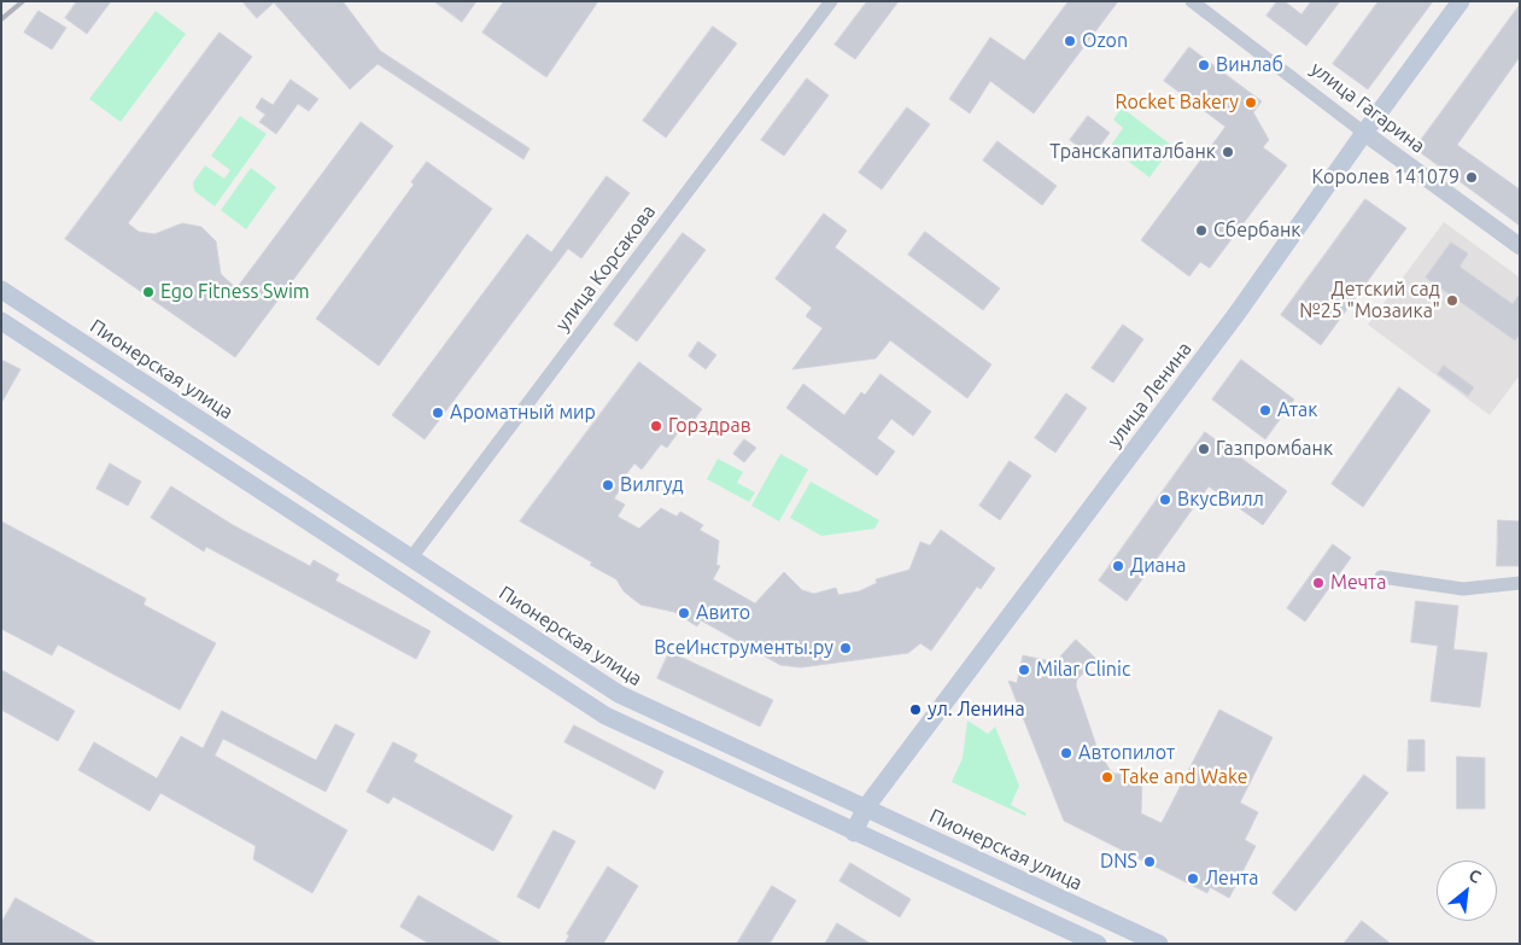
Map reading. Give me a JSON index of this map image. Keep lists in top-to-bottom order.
{
  "streets": {
    "main road": ["Пионерская улица", "улица Ленина"],
    "street": ["улица Гагарина", "улица Корсакова"]
  },
  "crossings": [
    ["улица Гагарина", "улица Ленина"],
    ["улица Корсакова", "Пионерская улица"],
    ["Пионерская улица", "улица Ленина"]
  ],
  "places": [
    "Ozon",
    "Винлаб",
    "Rocket Bakery",
    "Транскапиталбанк",
    "Королев 141079",
    "Сбербанк",
    "Ego Fitness Swim",
    "Детский сад №25 \"Мозаика\"",
    "Атак",
    "Ароматный мир",
    "Горздрав",
    "Газпромбанк",
    "Вилгуд",
    "ВкусВилл",
    "Диана",
    "Мечта",
    "Авито",
    "ВсеИнструменты.ру",
    "Milar Clinic",
    "ул. Ленина",
    "Автопилот",
    "Take and Wake",
    "DNS",
    "Лента"
  ],
  "north": "top right"
}
